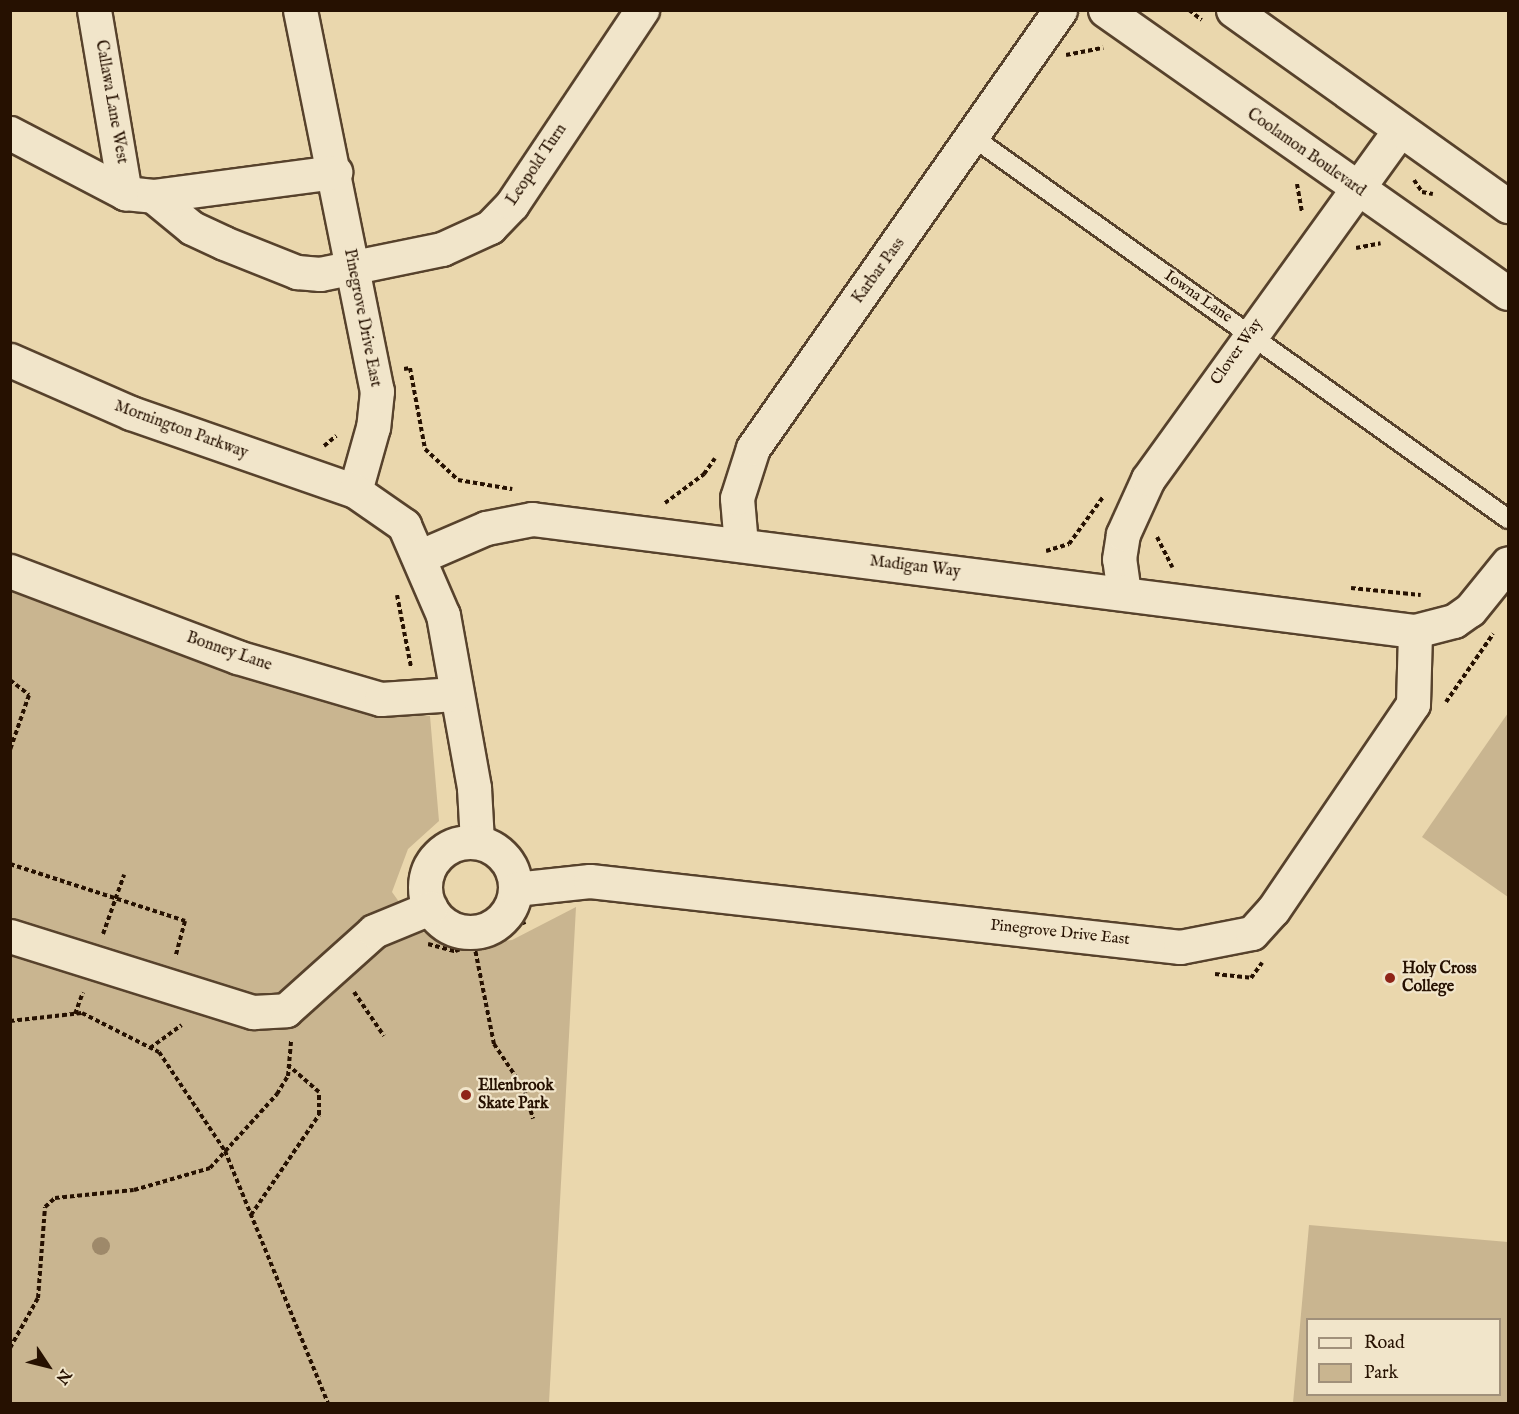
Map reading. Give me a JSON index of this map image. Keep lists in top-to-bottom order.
{
  "streets": {
    "street": [
      "Callawa Lane West",
      "Coolamon Boulevard",
      "Leopold Turn",
      "Karbar Pass",
      "Pinegrove Drive East",
      "Clover Way",
      "Mornington Parkway",
      "Madigan Way",
      "Bonney Lane"
    ],
    "lane": ["Iowna Lane"]
  },
  "crossings": [
    ["Callawa Lane West", "Leopold Turn"],
    ["Coolamon Boulevard", "Clover Way"],
    ["Leopold Turn", "Pinegrove Drive East"],
    ["Karbar Pass", "Iowna Lane"],
    ["Karbar Pass", "Madigan Way"],
    ["Iowna Lane", "Clover Way"],
    ["Pinegrove Drive East", "Mornington Parkway"],
    ["Pinegrove Drive East", "Madigan Way"],
    ["Clover Way", "Madigan Way"]
  ],
  "places": ["Holy Cross College", "Ellenbrook Skate Park"],
  "legend": ["Road", "Park"],
  "north": "bottom right"
}
